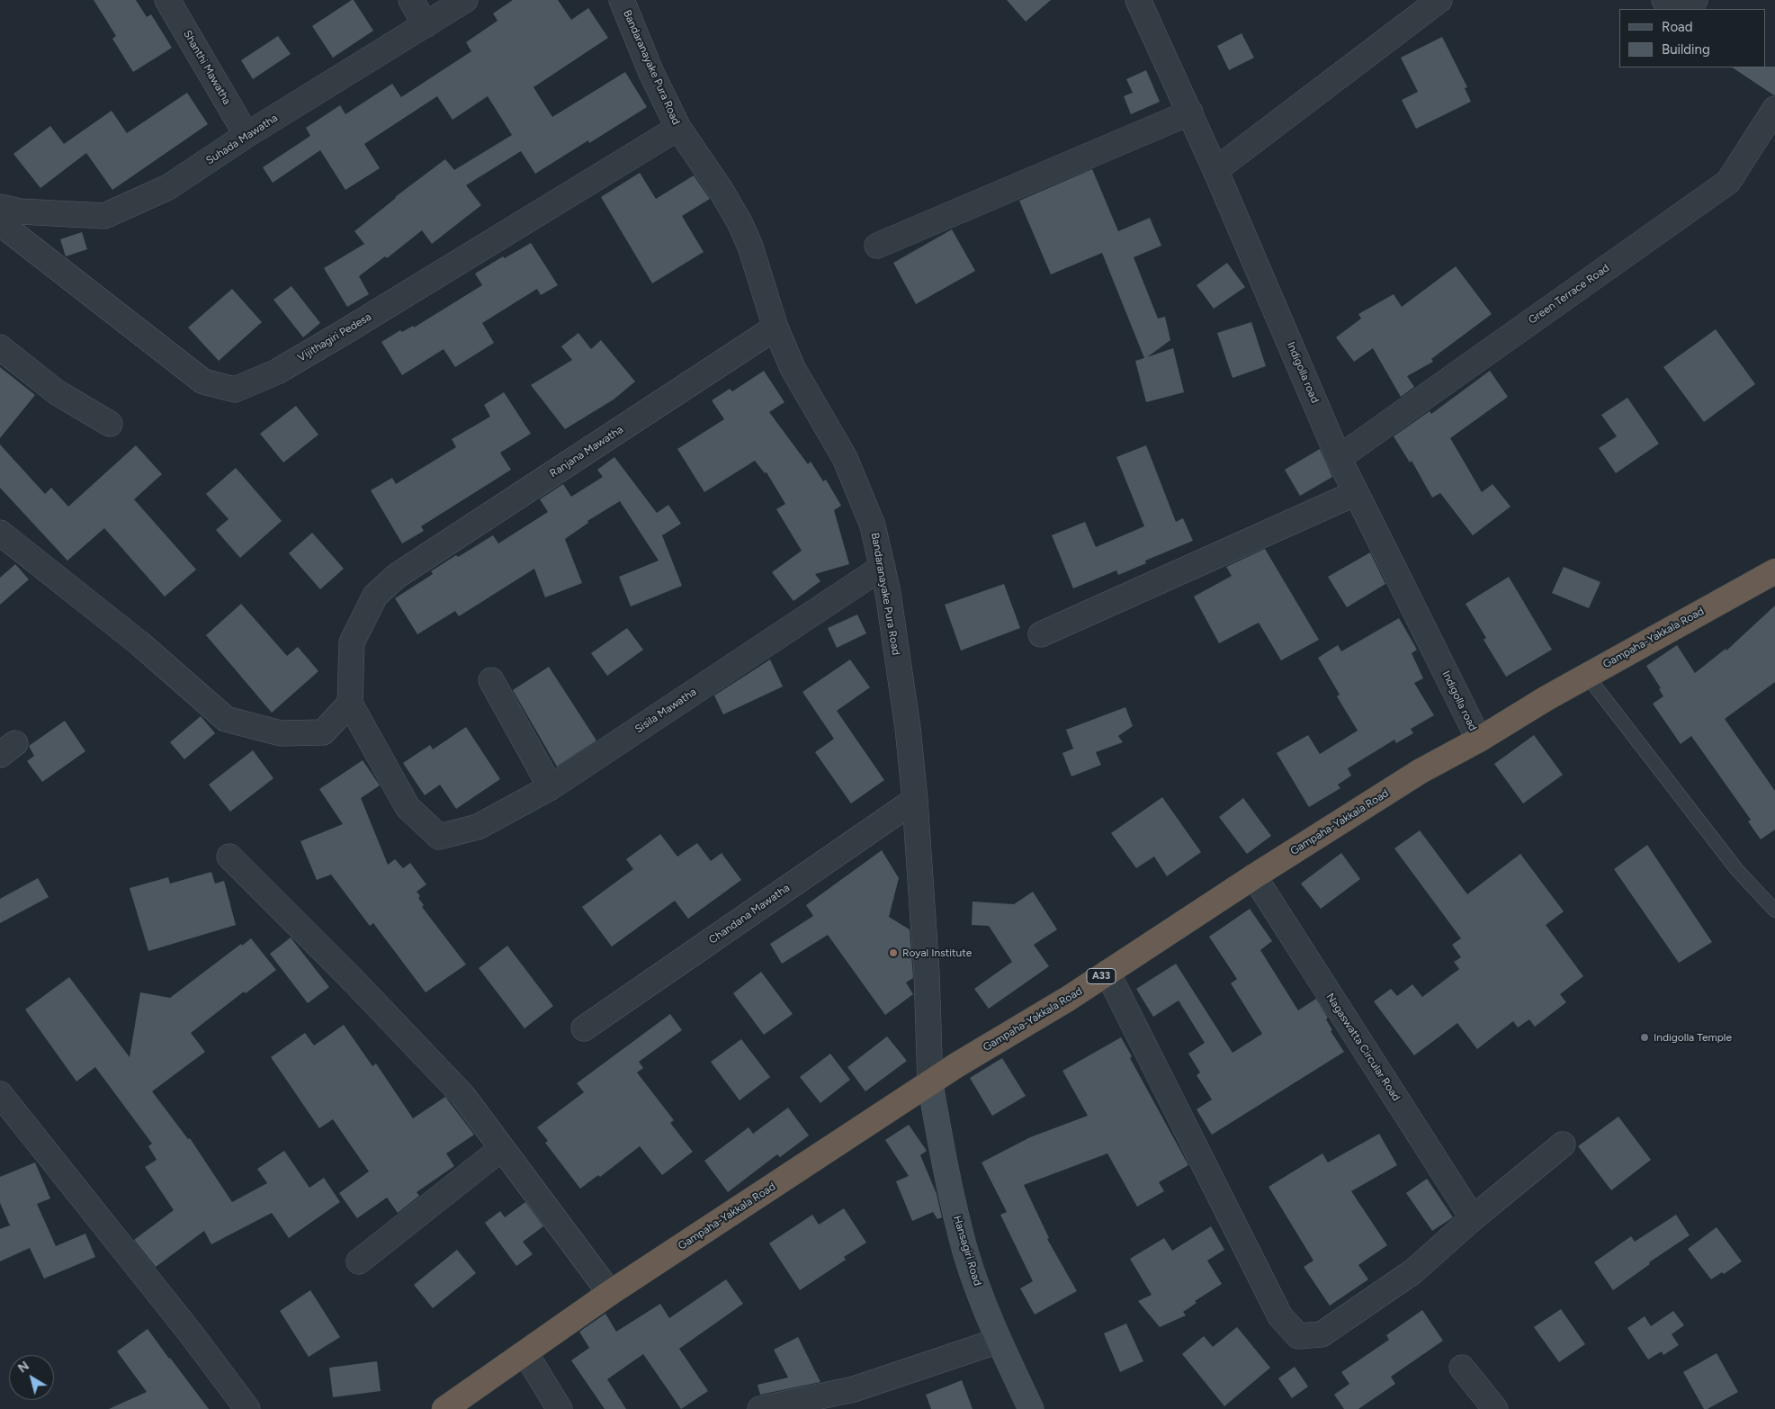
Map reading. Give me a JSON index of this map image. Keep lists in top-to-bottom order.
{
  "streets": {
    "highway": ["Gampaha-Yakkala Road", "A33"],
    "street": [
      "Shanthi Mawatha",
      "Bandaranayake Pura Road",
      "Suhada Mawatha",
      "Green Terrace Road",
      "Vijithagiri Pedesa",
      "Indigolla road",
      "Ranjana Mawatha",
      "Sisila Mawatha",
      "Chandana Mawatha",
      "Nagaswatta Circular Road",
      "Hansagiri Road"
    ]
  },
  "crossings": [
    ["Shanthi Mawatha", "Suhada Mawatha"],
    ["Bandaranayake Pura Road", "Vijithagiri Pedesa"],
    ["Bandaranayake Pura Road", "Ranjana Mawatha"],
    ["Bandaranayake Pura Road", "Gampaha-Yakkala Road"],
    ["Bandaranayake Pura Road", "Sisila Mawatha"],
    ["Bandaranayake Pura Road", "Chandana Mawatha"],
    ["Bandaranayake Pura Road", "Hansagiri Road"],
    ["Green Terrace Road", "Indigolla road"],
    ["Indigolla road", "Gampaha-Yakkala Road"],
    ["Ranjana Mawatha", "Sisila Mawatha"],
    ["Gampaha-Yakkala Road", "Nagaswatta Circular Road"],
    ["Gampaha-Yakkala Road", "Hansagiri Road"]
  ],
  "places": ["Royal Institute", "Indigolla Temple"],
  "legend": ["Road", "Building"],
  "north": "top left"
}
